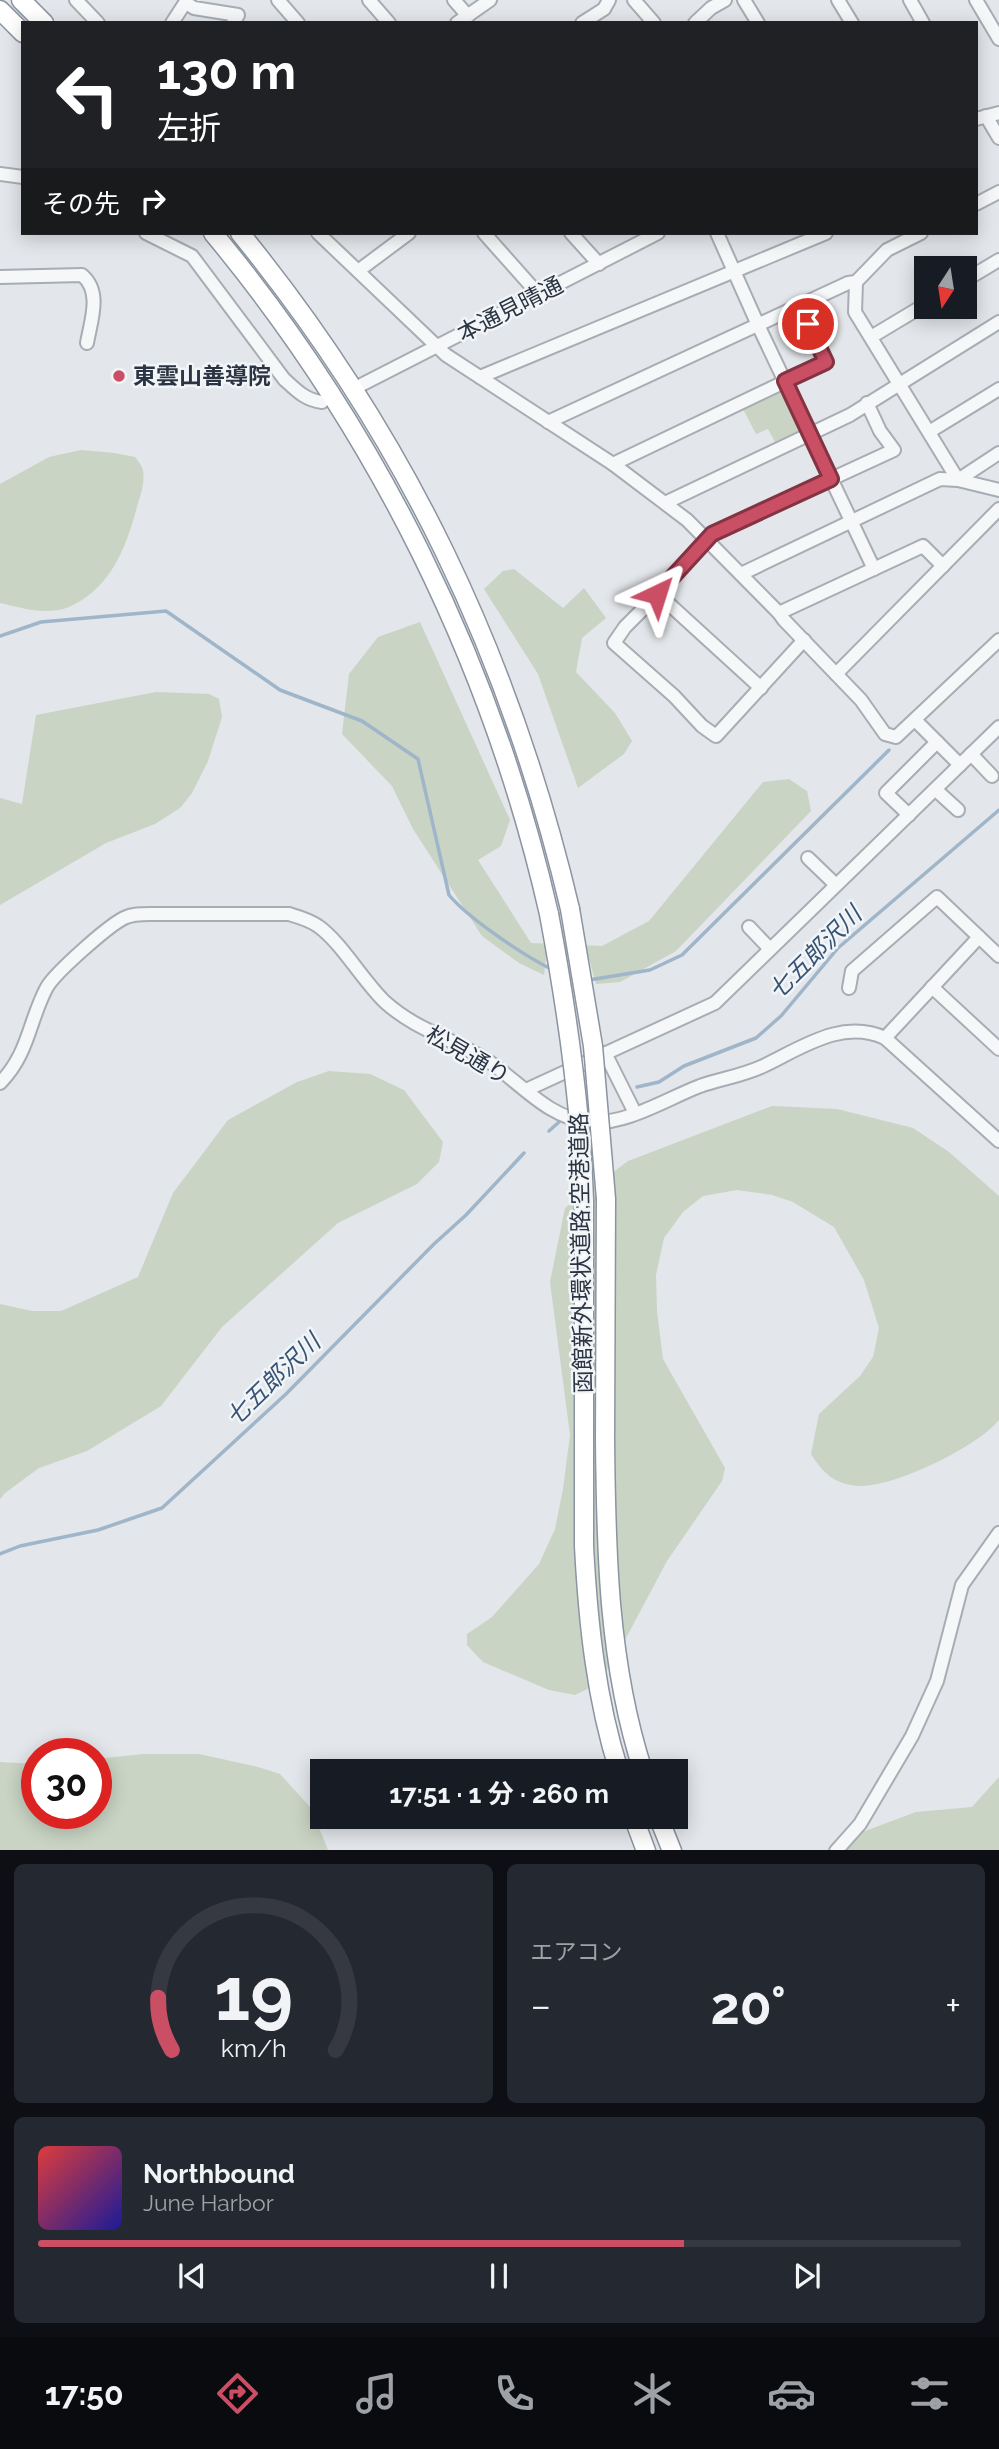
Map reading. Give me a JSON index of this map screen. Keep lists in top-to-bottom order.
{
  "streets": {
    "highway": ["函館新外環状道路;空港道路"],
    "street": ["本通見晴通", "松見通り"]
  },
  "water": ["七五郎沢川"],
  "places": ["東雲山善導院"],
  "north": "bottom",
  "page": {
    "turn": ["130 m", "左折"],
    "then": "その先",
    "limit": "30",
    "trip": "17:51 · 1 分 · 260 m",
    "tile": "エアコン",
    "heat": ["−", "20°", "+"],
    "song": ["Northbound", "June Harbor"],
    "tabs": "17:50",
    "gauge": ["19", "km/h"]
  }
}
